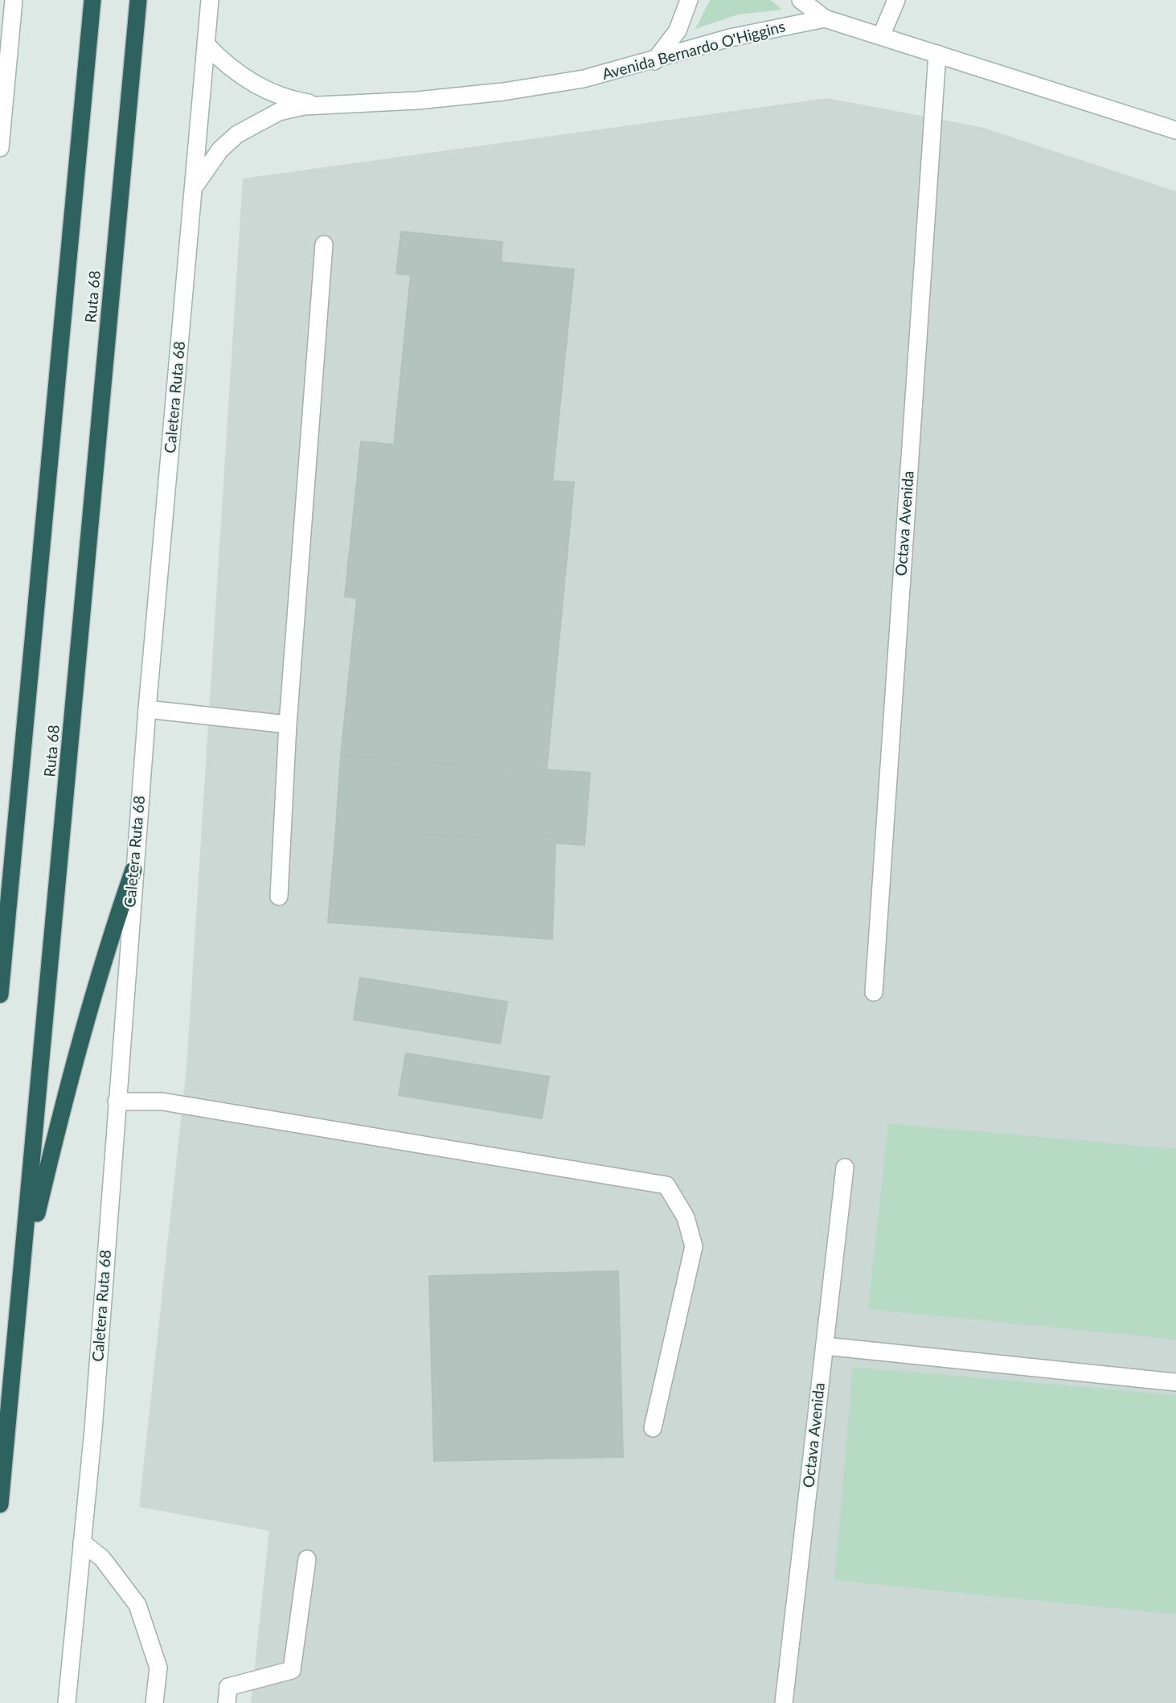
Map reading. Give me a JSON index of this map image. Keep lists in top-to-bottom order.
{
  "streets": {
    "highway": ["Ruta 68"],
    "main road": ["Avenida Bernardo O'Higgins", "Caletera Ruta 68", "Octava Avenida"]
  },
  "crossings": [
    ["Avenida Bernardo O'Higgins", "Caletera Ruta 68"],
    ["Avenida Bernardo O'Higgins", "Octava Avenida"]
  ]
}
